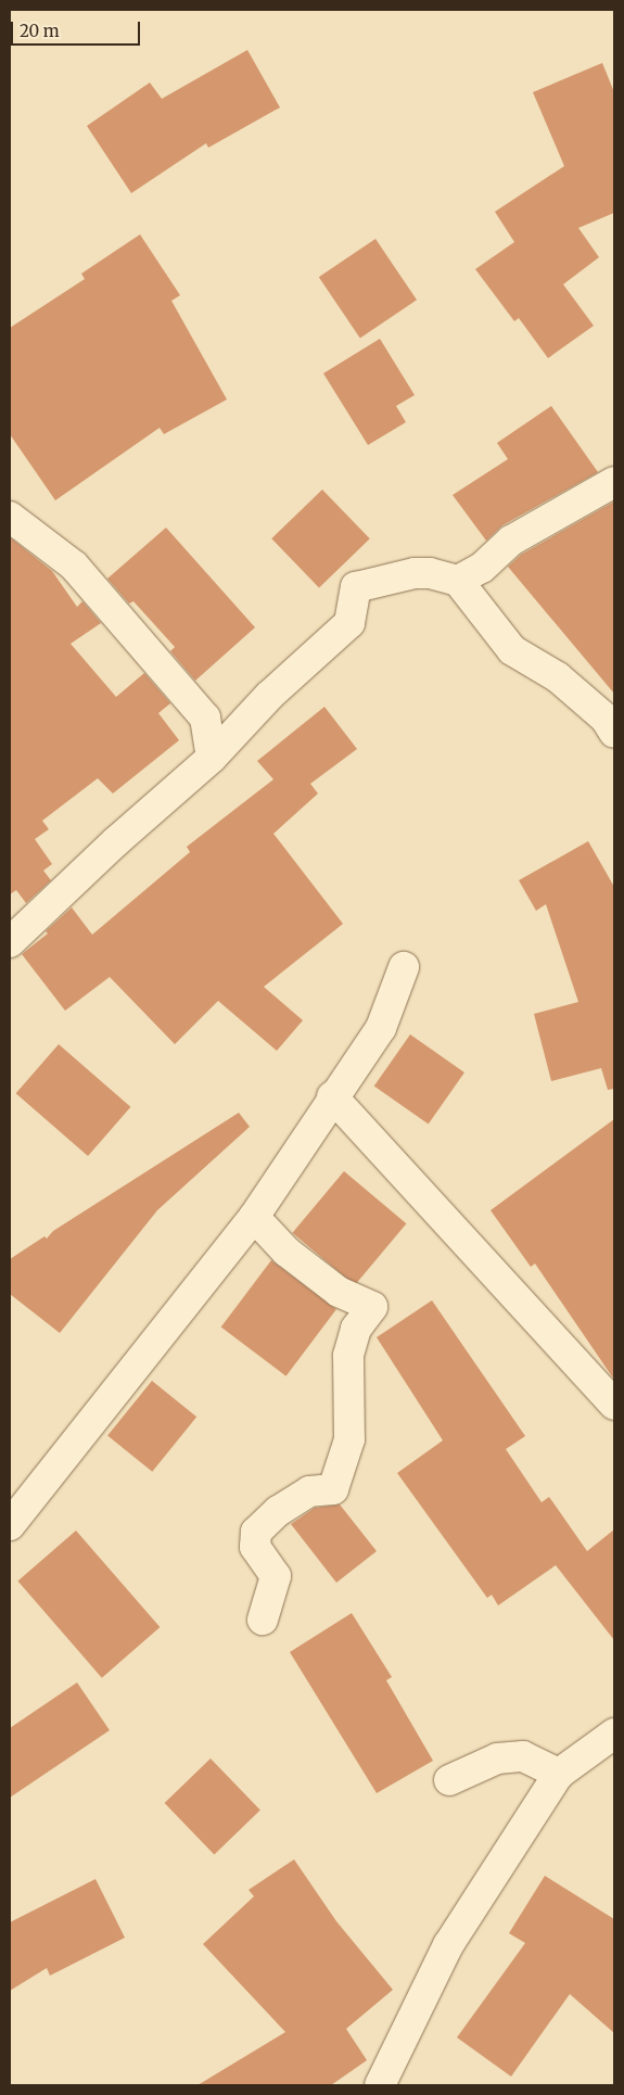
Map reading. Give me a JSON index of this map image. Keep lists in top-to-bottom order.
{
  "scale_bar": "20 m"
}
